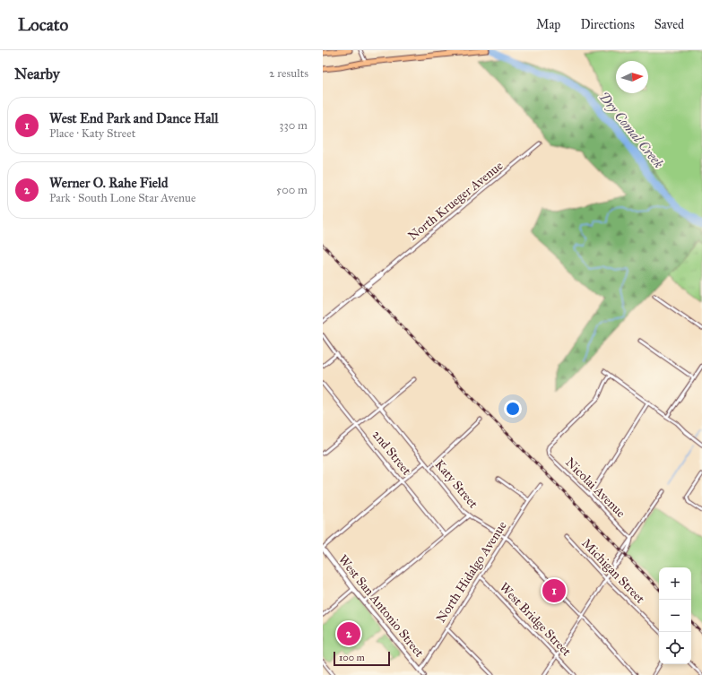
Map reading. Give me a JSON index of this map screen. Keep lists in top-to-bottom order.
{
  "streets": {
    "street": [
      "North Krueger Avenue",
      "2nd Street",
      "Katy Street",
      "Nicolai Avenue",
      "Michigan Street",
      "North Hidalgo Avenue",
      "West San Antonio Street",
      "West Bridge Street"
    ]
  },
  "crossings": [
    ["Katy Street", "North Hidalgo Avenue"],
    ["North Hidalgo Avenue", "West San Antonio Street"],
    ["North Hidalgo Avenue", "West Bridge Street"]
  ],
  "water": ["Dry Comal Creek"],
  "scale_bar": "100 m",
  "north": "right",
  "page": {
    "header": "Locato",
    "nav": ["Map", "Directions", "Saved"],
    "heading": ["Nearby", "2 results"],
    "list": [
      {
        "mark": "1",
        "name": "West End Park and Dance Hall",
        "note": "Place · Katy Street",
        "value": "330 m"
      },
      {
        "mark": "2",
        "name": "Werner O. Rahe Field",
        "note": "Park · South Lone Star Avenue",
        "value": "500 m"
      }
    ],
    "map_buttons": ["+", "−"],
    "pins": ["1", "2"],
    "scale": "100 m"
  }
}
